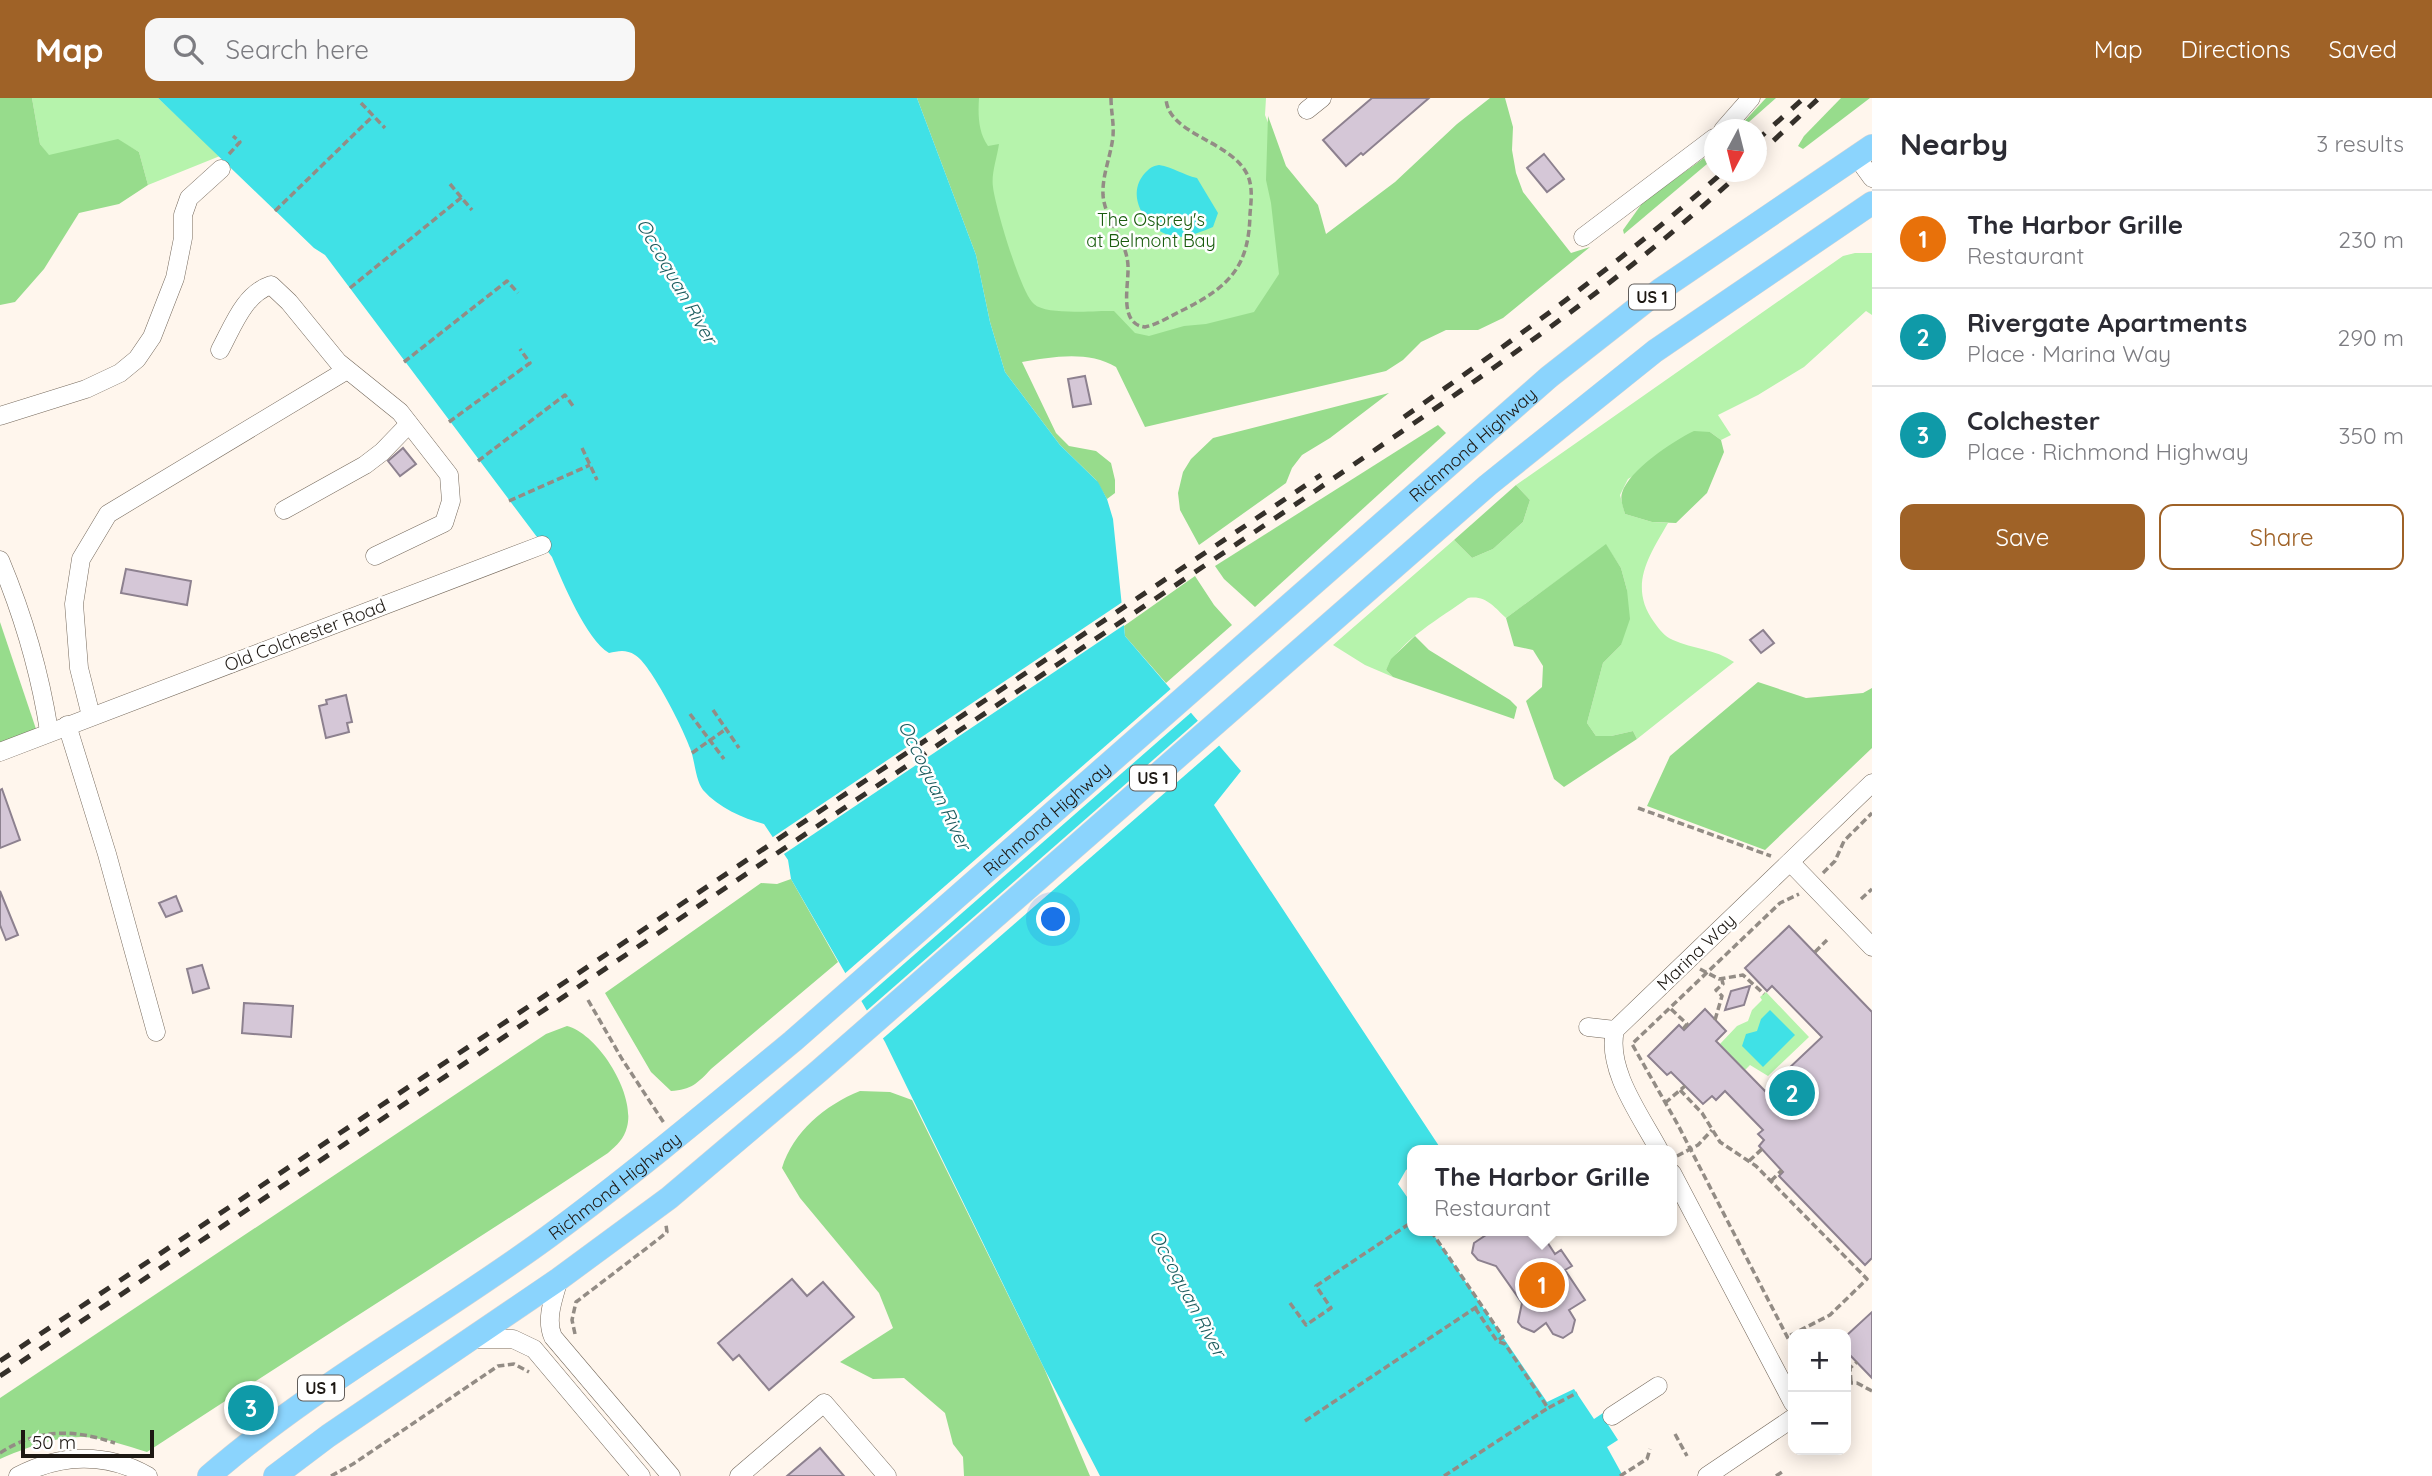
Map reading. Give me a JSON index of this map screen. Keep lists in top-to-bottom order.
{
  "streets": {
    "main road": ["US 1", "Richmond Highway"],
    "street": ["Old Colchester Road", "Marina Way"]
  },
  "water": ["Occoquan River"],
  "parks": ["The Osprey's at Belmont Bay"],
  "scale_bar": "50 m",
  "north": "bottom",
  "page": {
    "header": "Map",
    "search": "Search here",
    "nav": ["Map", "Directions", "Saved"],
    "heading": ["Nearby", "3 results"],
    "list": [
      {
        "mark": "1",
        "name": "The Harbor Grille",
        "note": "Restaurant",
        "value": "230 m"
      },
      {
        "mark": "2",
        "name": "Rivergate Apartments",
        "note": "Place · Marina Way",
        "value": "290 m"
      },
      {
        "mark": "3",
        "name": "Colchester",
        "note": "Place · Richmond Highway",
        "value": "350 m"
      }
    ],
    "buttons": ["Save", "Share"],
    "pins": ["2", "1", "3"],
    "popup": ["The Harbor Grille", "Restaurant"],
    "map_buttons": ["+", "−"],
    "scale": "50 m"
  }
}
